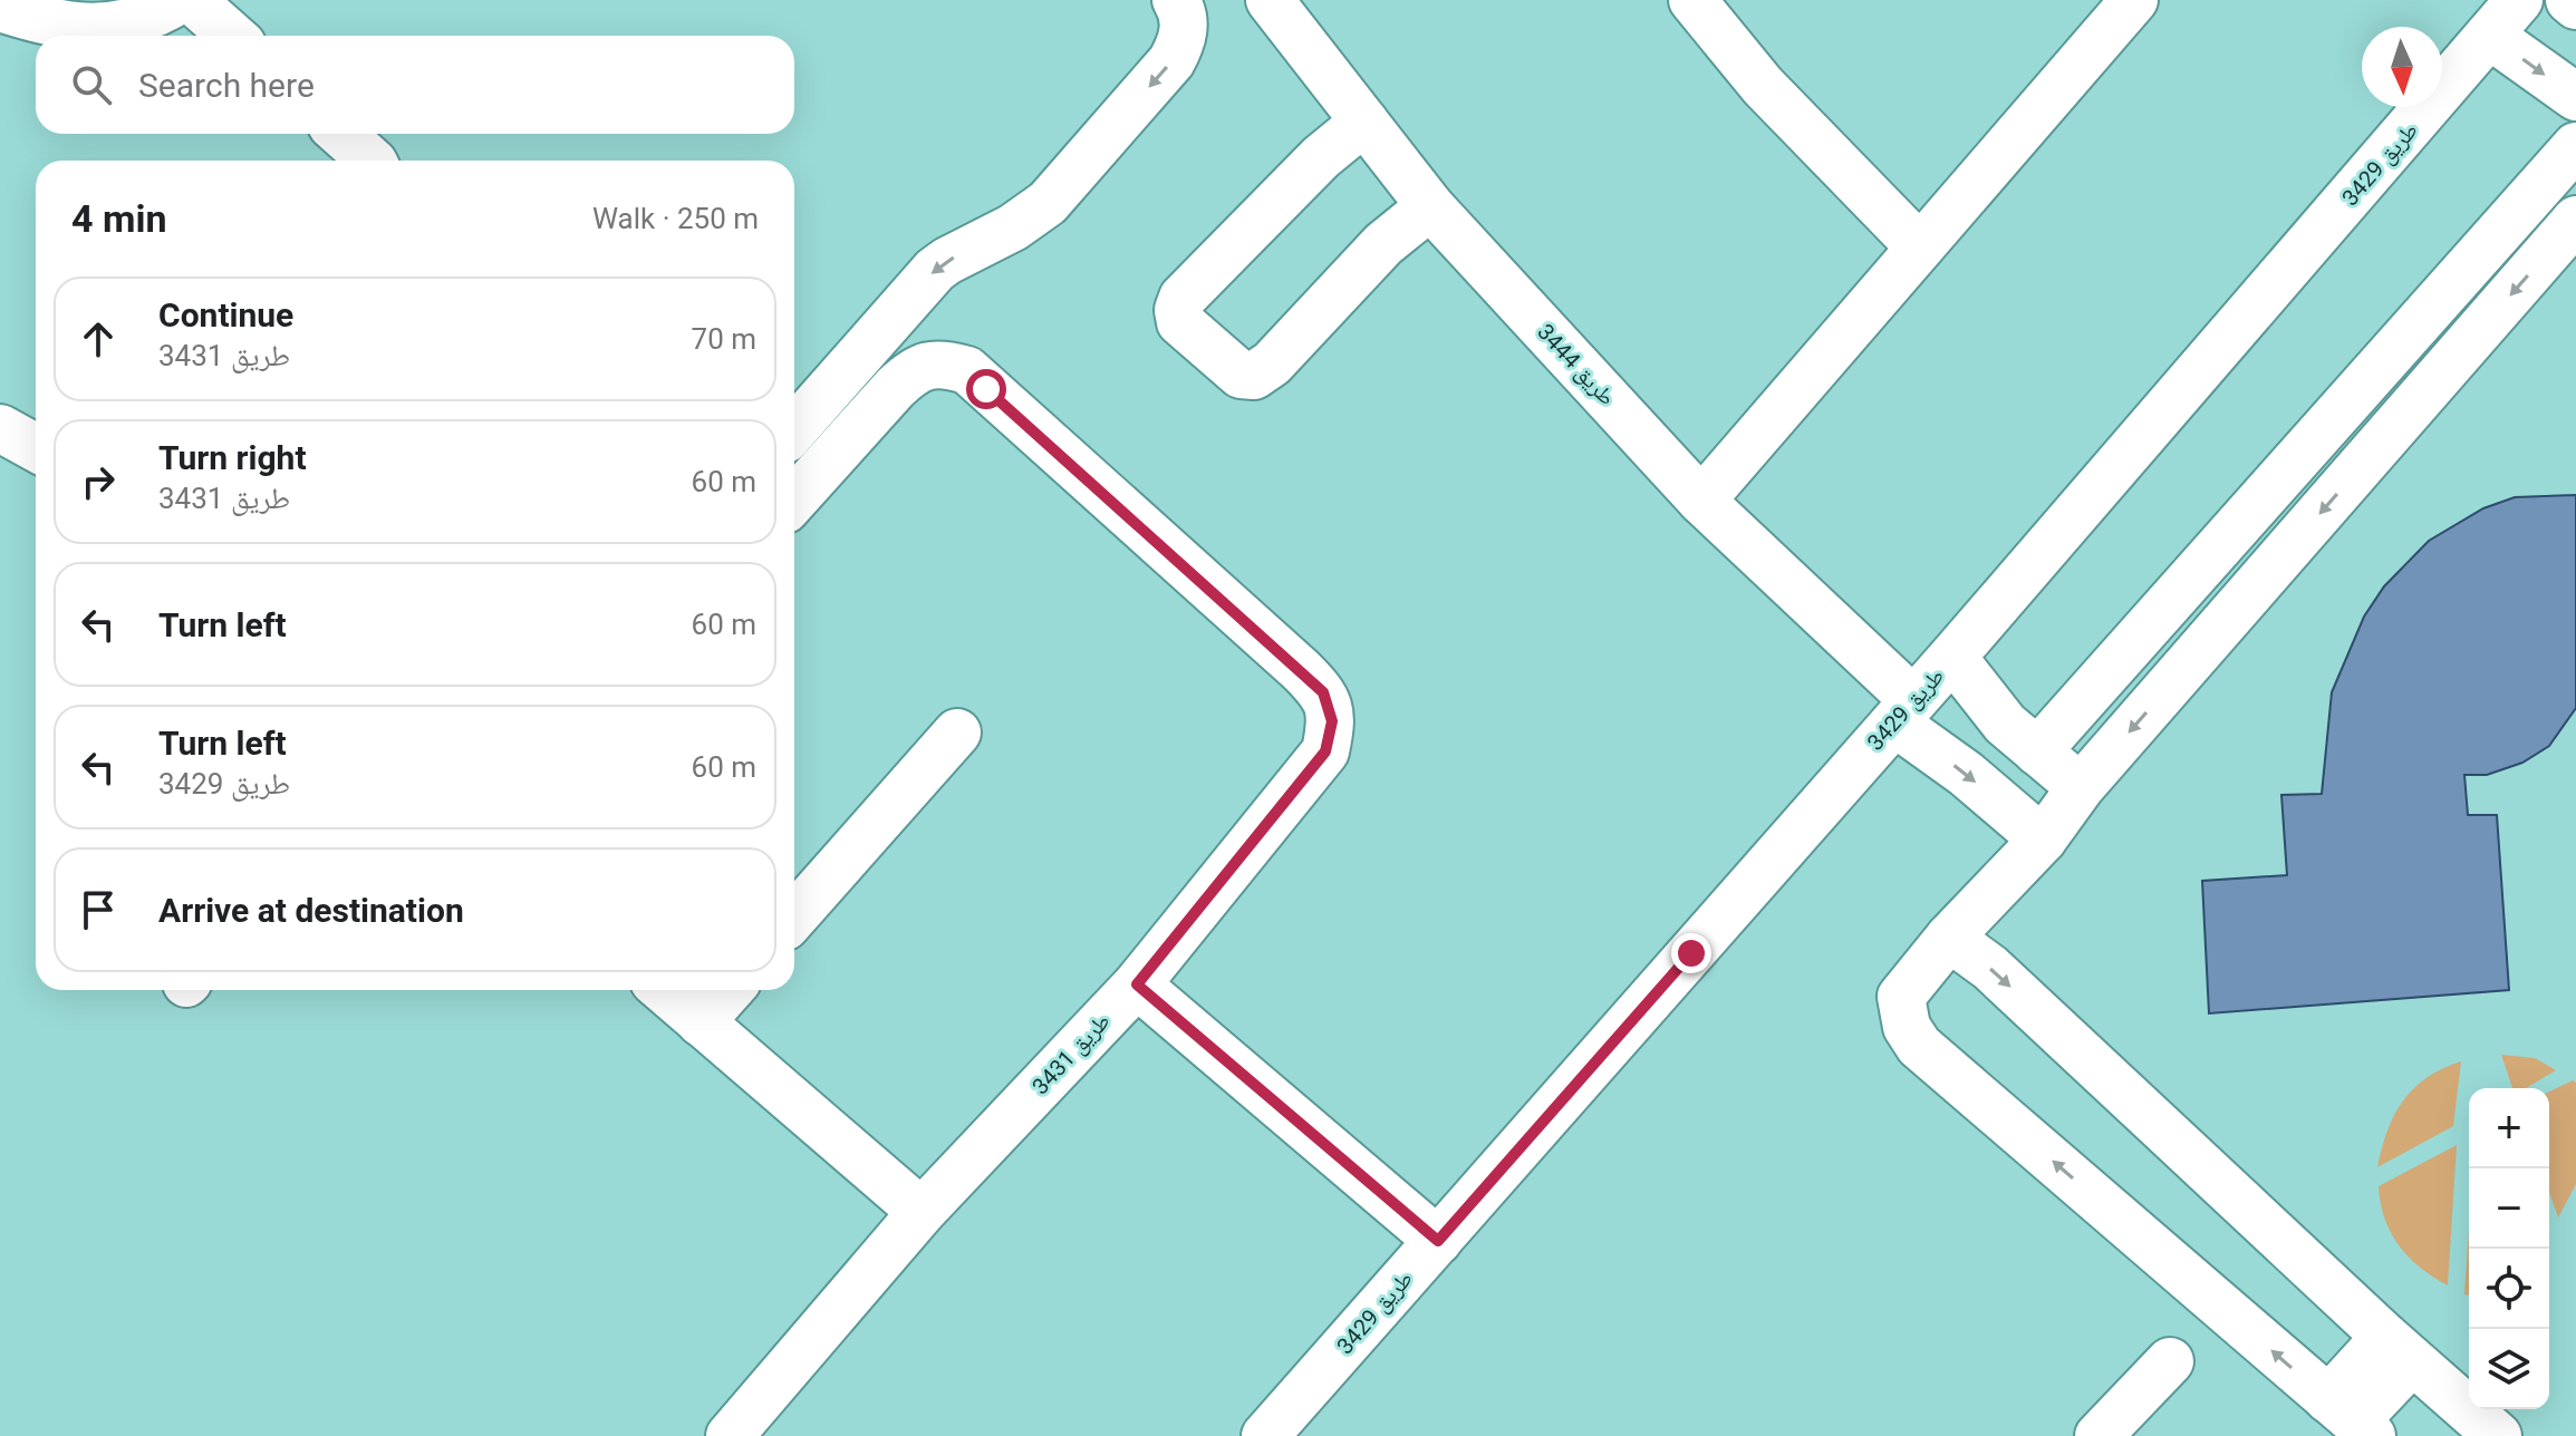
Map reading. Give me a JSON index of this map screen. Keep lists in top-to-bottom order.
{
  "streets": {
    "street": ["طريق 3429", "طريق 3444", "طريق 3431"]
  },
  "crossings": [
    ["طريق 3429", "طريق 3444"]
  ],
  "north": "bottom",
  "page": {
    "search": "Search here",
    "heading": ["4 min", "Walk · 250 m"],
    "list": [
      ["Continue", "طريق 3431", "70 m"],
      ["Turn right", "طريق 3431", "60 m"],
      ["Turn left", "60 m"],
      ["Turn left", "طريق 3429", "60 m"],
      "Arrive at destination"
    ],
    "map_buttons": ["+", "−"]
  }
}
